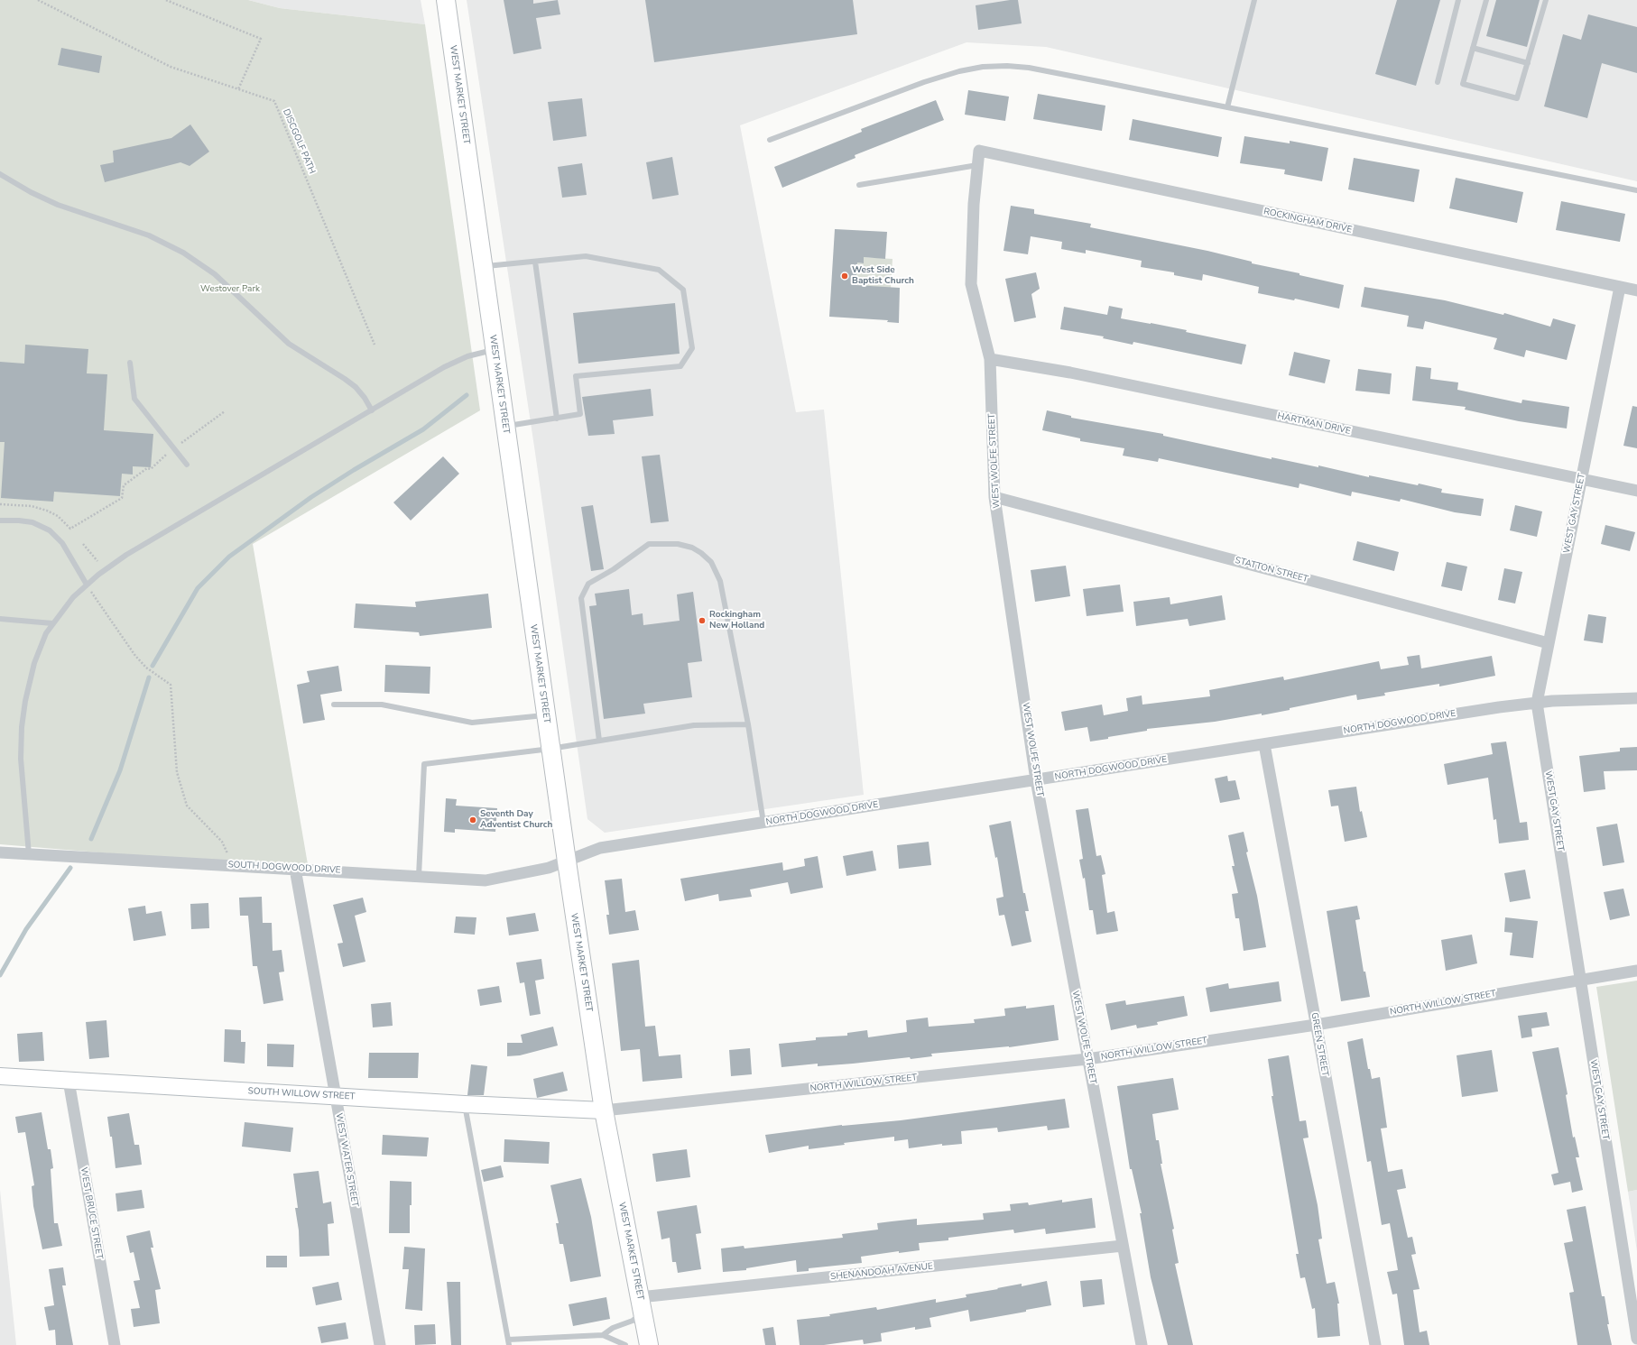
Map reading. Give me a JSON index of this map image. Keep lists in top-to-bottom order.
{
  "streets": {
    "main road": ["WEST MARKET STREET"],
    "street": [
      "ROCKINGHAM DRIVE",
      "HARTMAN DRIVE",
      "WEST WOLFE STREET",
      "WEST GAY STREET",
      "STATTON STREET",
      "NORTH DOGWOOD DRIVE",
      "SOUTH DOGWOOD DRIVE",
      "NORTH WILLOW STREET",
      "GREEN STREET",
      "SOUTH WILLOW STREET",
      "WEST WATER STREET",
      "WEST BRUCE STREET",
      "SHENANDOAH AVENUE"
    ],
    "path": ["DISCGOLF PATH"]
  },
  "crossings": [
    ["WEST MARKET STREET", "NORTH DOGWOOD DRIVE"],
    ["WEST MARKET STREET", "SOUTH DOGWOOD DRIVE"],
    ["WEST MARKET STREET", "NORTH WILLOW STREET"],
    ["WEST MARKET STREET", "SOUTH WILLOW STREET"],
    ["WEST MARKET STREET", "SHENANDOAH AVENUE"],
    ["ROCKINGHAM DRIVE", "WEST WOLFE STREET"],
    ["ROCKINGHAM DRIVE", "WEST GAY STREET"],
    ["HARTMAN DRIVE", "WEST WOLFE STREET"],
    ["HARTMAN DRIVE", "WEST GAY STREET"],
    ["WEST WOLFE STREET", "STATTON STREET"],
    ["WEST WOLFE STREET", "NORTH DOGWOOD DRIVE"],
    ["WEST WOLFE STREET", "NORTH WILLOW STREET"],
    ["WEST WOLFE STREET", "SHENANDOAH AVENUE"],
    ["WEST GAY STREET", "STATTON STREET"],
    ["WEST GAY STREET", "NORTH DOGWOOD DRIVE"],
    ["WEST GAY STREET", "NORTH WILLOW STREET"],
    ["NORTH DOGWOOD DRIVE", "SOUTH DOGWOOD DRIVE"],
    ["NORTH DOGWOOD DRIVE", "GREEN STREET"],
    ["SOUTH DOGWOOD DRIVE", "WEST WATER STREET"],
    ["NORTH WILLOW STREET", "GREEN STREET"],
    ["NORTH WILLOW STREET", "SOUTH WILLOW STREET"],
    ["SOUTH WILLOW STREET", "WEST WATER STREET"],
    ["SOUTH WILLOW STREET", "WEST BRUCE STREET"]
  ],
  "parks": ["Westover Park"],
  "places": ["West Side Baptist Church", "Rockingham New Holland", "Seventh Day Adventist Church"]
}
